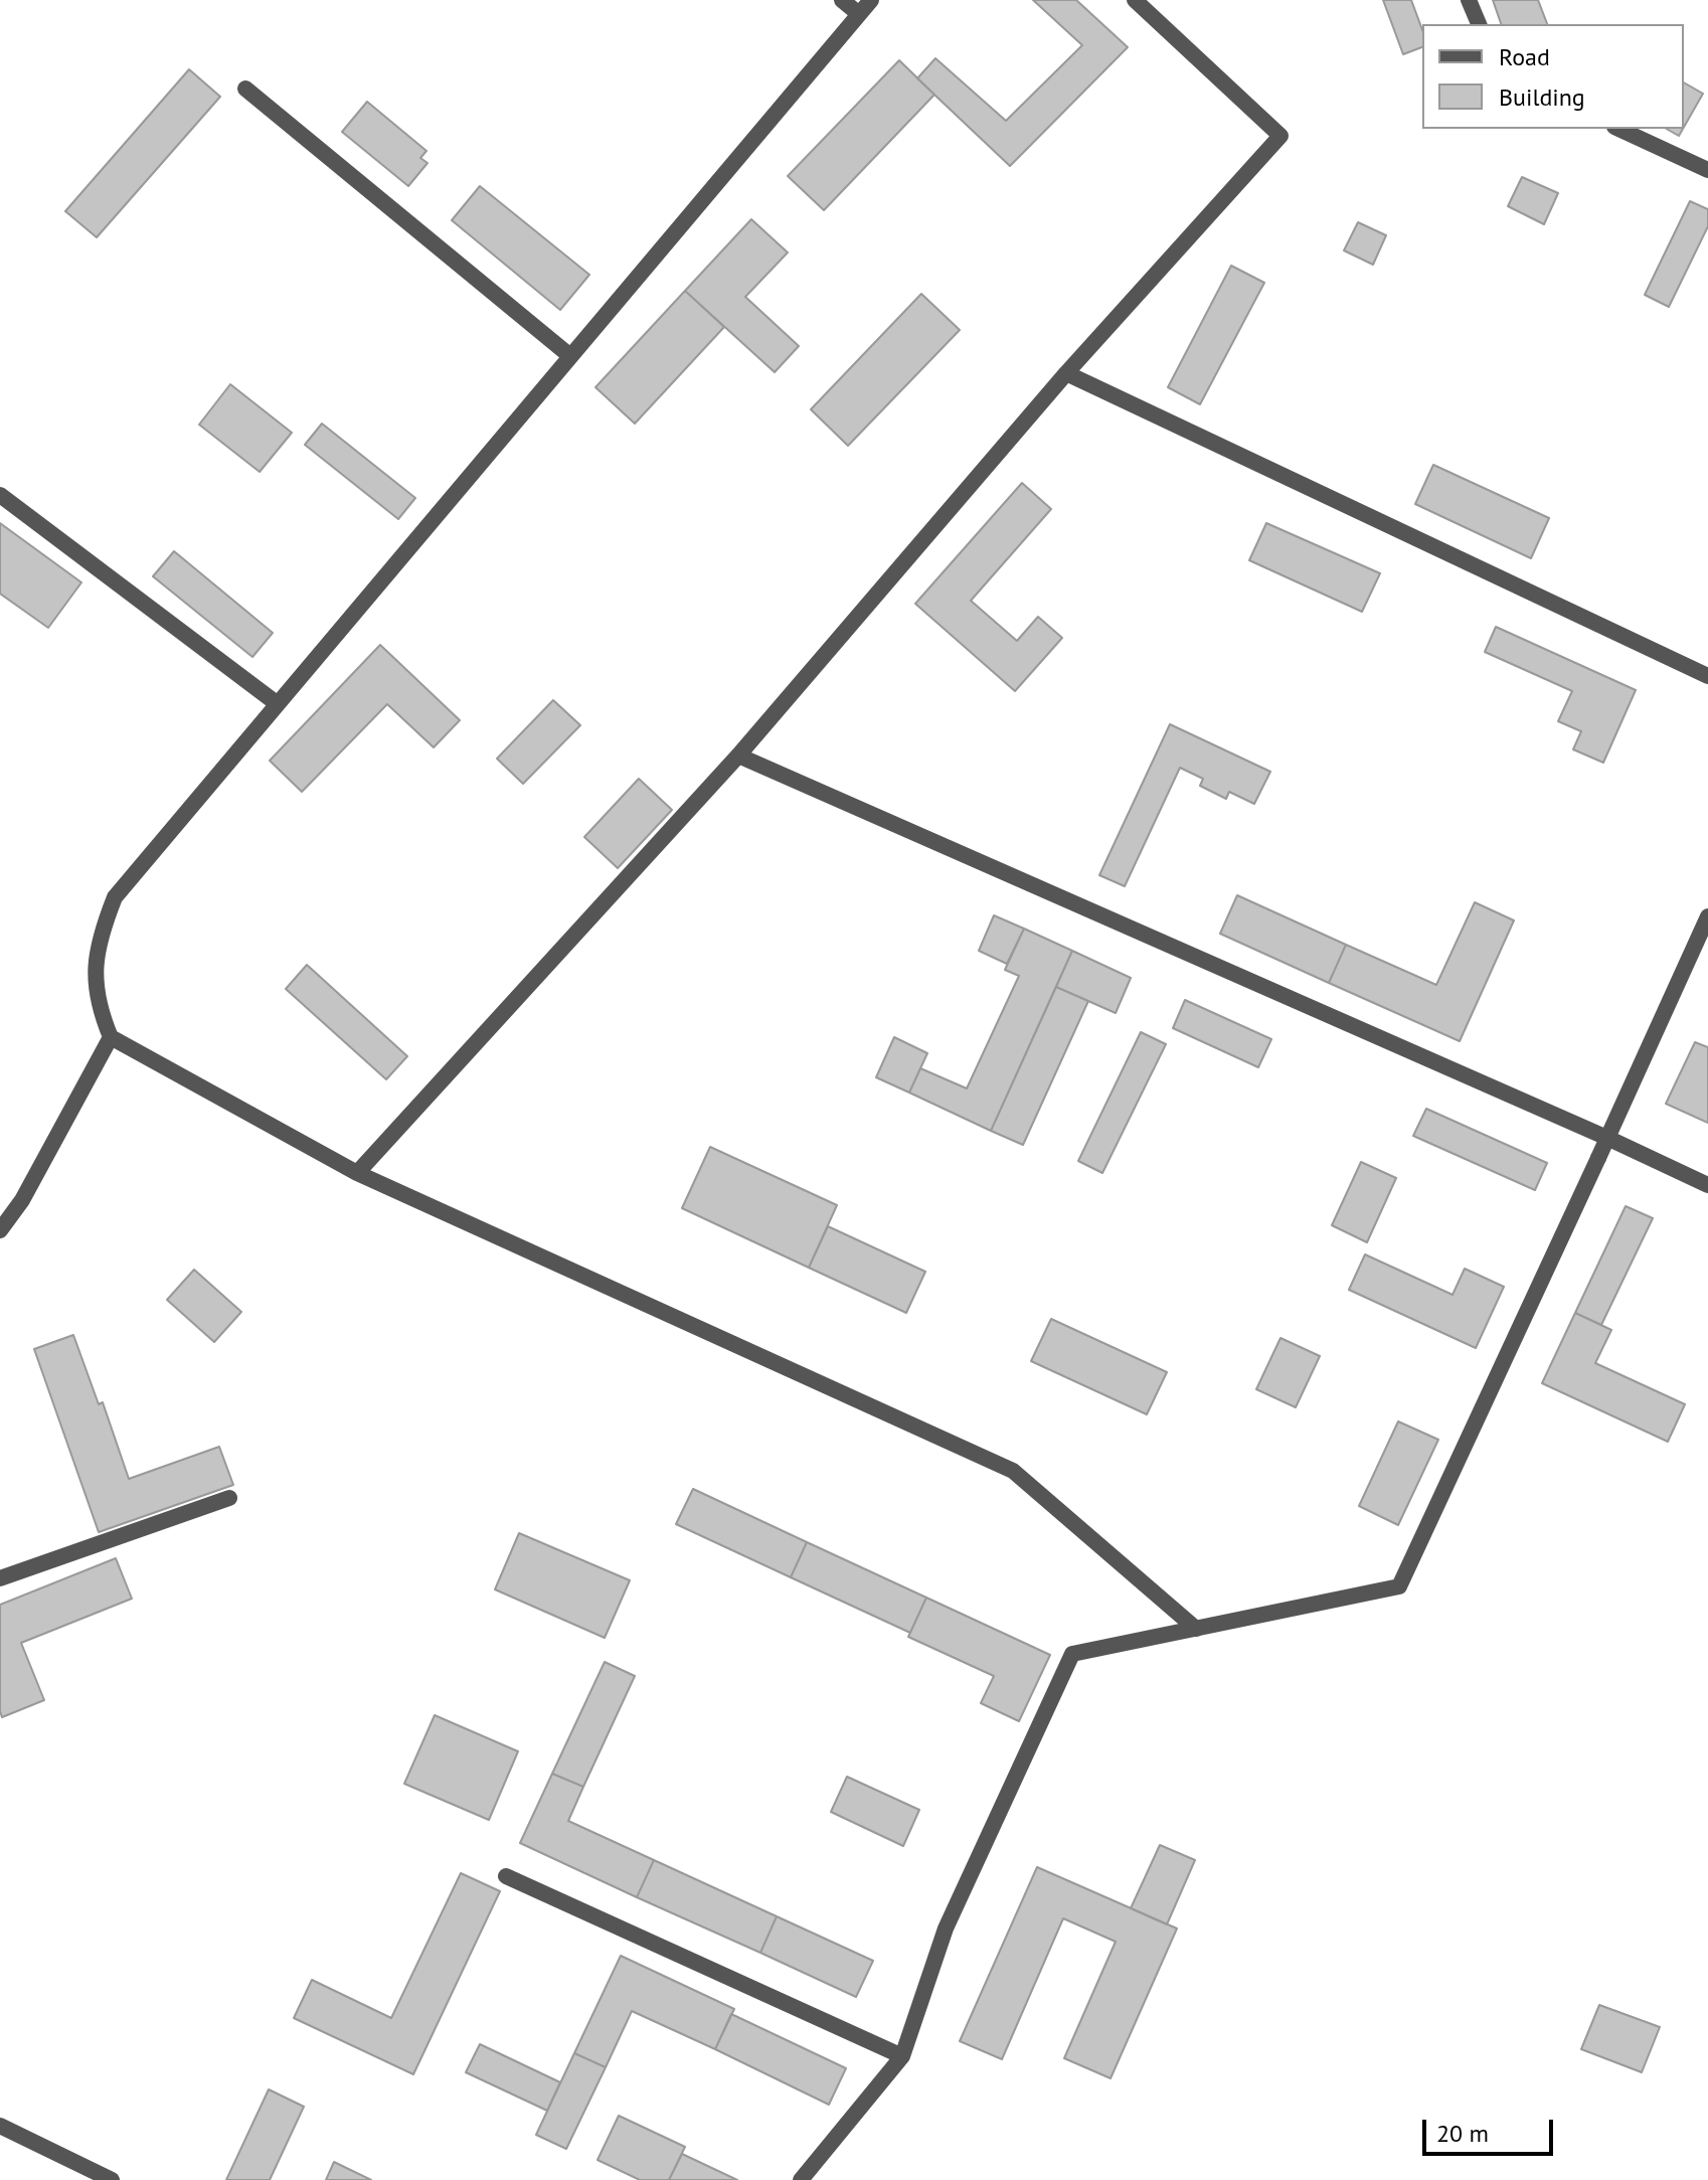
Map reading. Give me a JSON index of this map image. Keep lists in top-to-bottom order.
{
  "legend": ["Road", "Building"],
  "scale_bar": "20 m"
}
